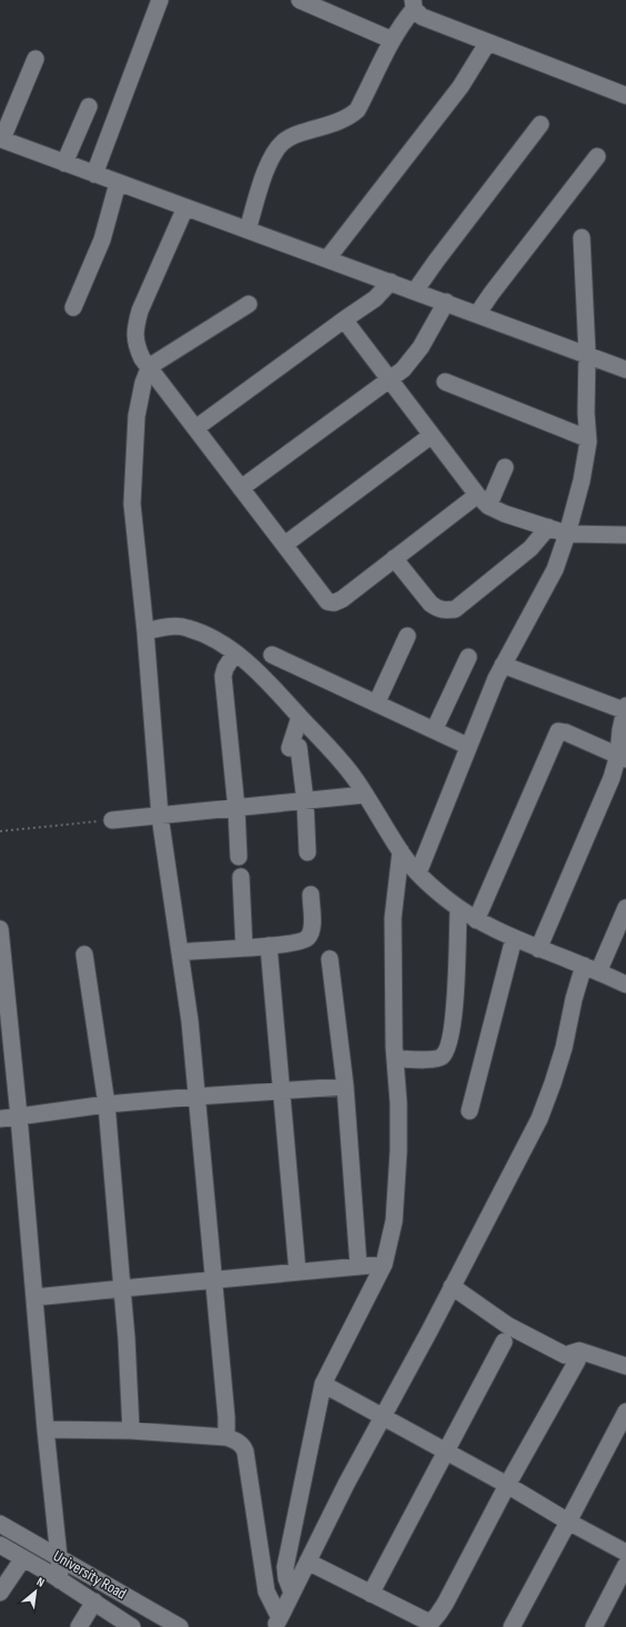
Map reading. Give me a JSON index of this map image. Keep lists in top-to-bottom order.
{
  "streets": {
    "street": ["University Road"]
  },
  "north": "top right"
}
